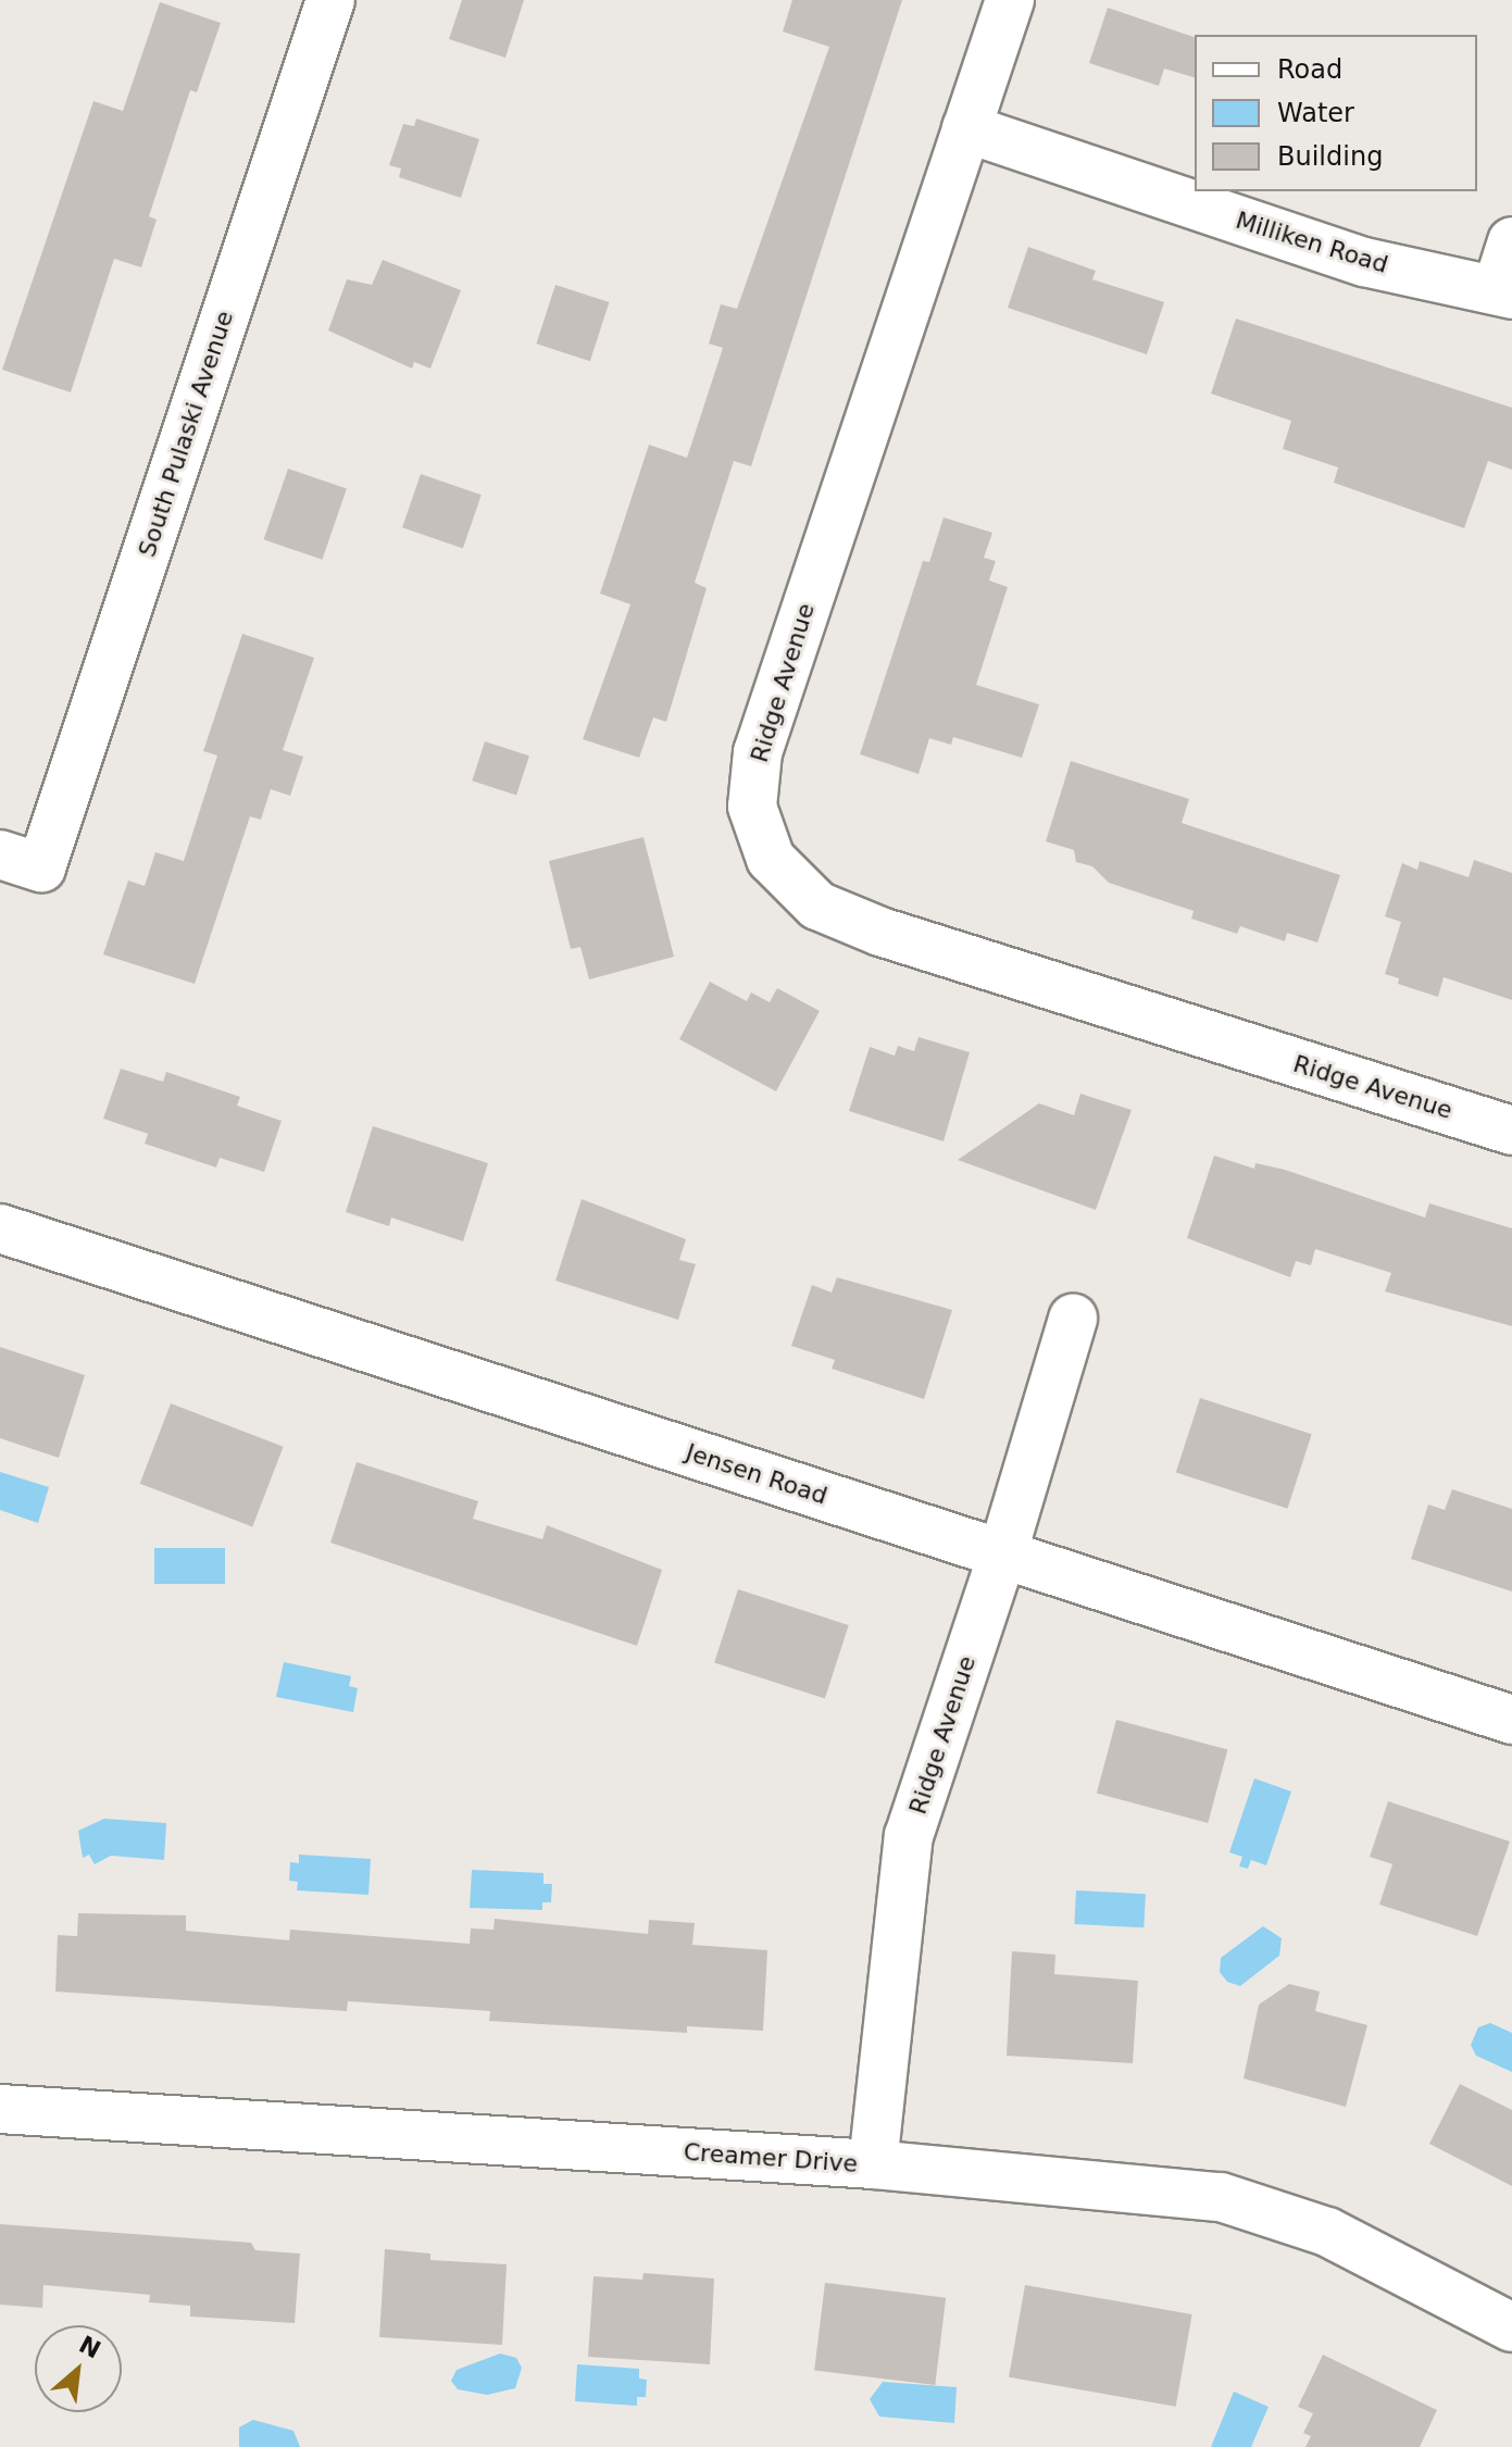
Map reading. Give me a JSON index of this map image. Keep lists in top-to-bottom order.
{
  "streets": {
    "street": [
      "Milliken Road",
      "South Pulaski Avenue",
      "Ridge Avenue",
      "Jensen Road",
      "Creamer Drive"
    ]
  },
  "crossings": [
    ["Milliken Road", "Ridge Avenue"],
    ["Ridge Avenue", "Jensen Road"],
    ["Ridge Avenue", "Creamer Drive"]
  ],
  "legend": ["Road", "Water", "Building"],
  "north": "top right"
}
